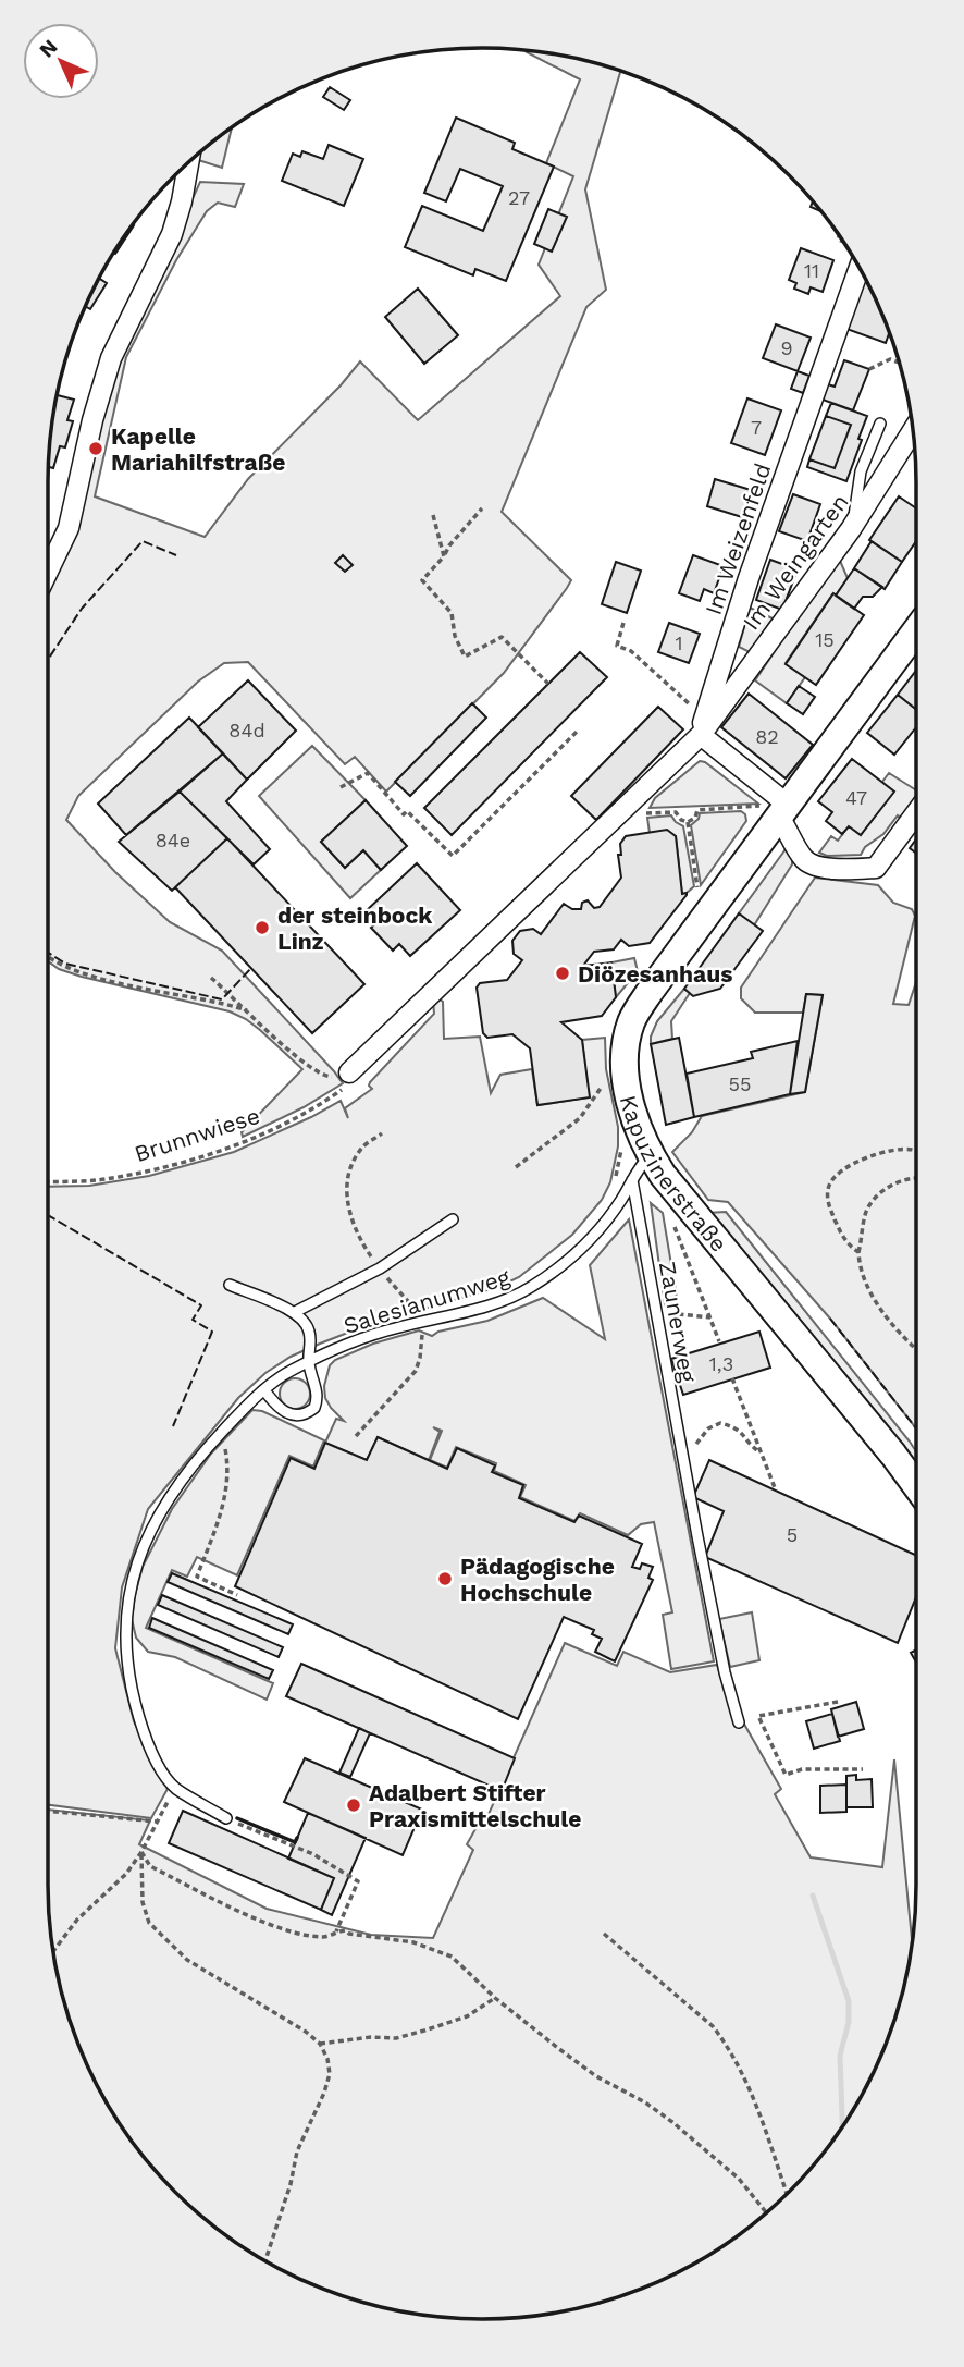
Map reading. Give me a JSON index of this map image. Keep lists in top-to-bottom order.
{
  "streets": {
    "street": ["Im Weizenfeld", "Im Weingarten", "Kapuzinerstraße"],
    "lane": ["Salesianumweg", "Zaunerweg"],
    "path": ["Brunnwiese"]
  },
  "crossings": [
    ["Im Weizenfeld", "Im Weingarten"],
    ["Kapuzinerstraße", "Salesianumweg"],
    ["Salesianumweg", "Zaunerweg"]
  ],
  "places": [
    "Kapelle Mariahilfstraße",
    "der steinbock Linz",
    "Diözesanhaus",
    "Pädagogische Hochschule",
    "Adalbert Stifter Praxismittelschule"
  ],
  "house_numbers": [
    "27",
    "11",
    "9",
    "7",
    "15",
    "1",
    "84d",
    "82",
    "47",
    "84e",
    "55",
    "1,3",
    "5"
  ],
  "north": "top left"
}
